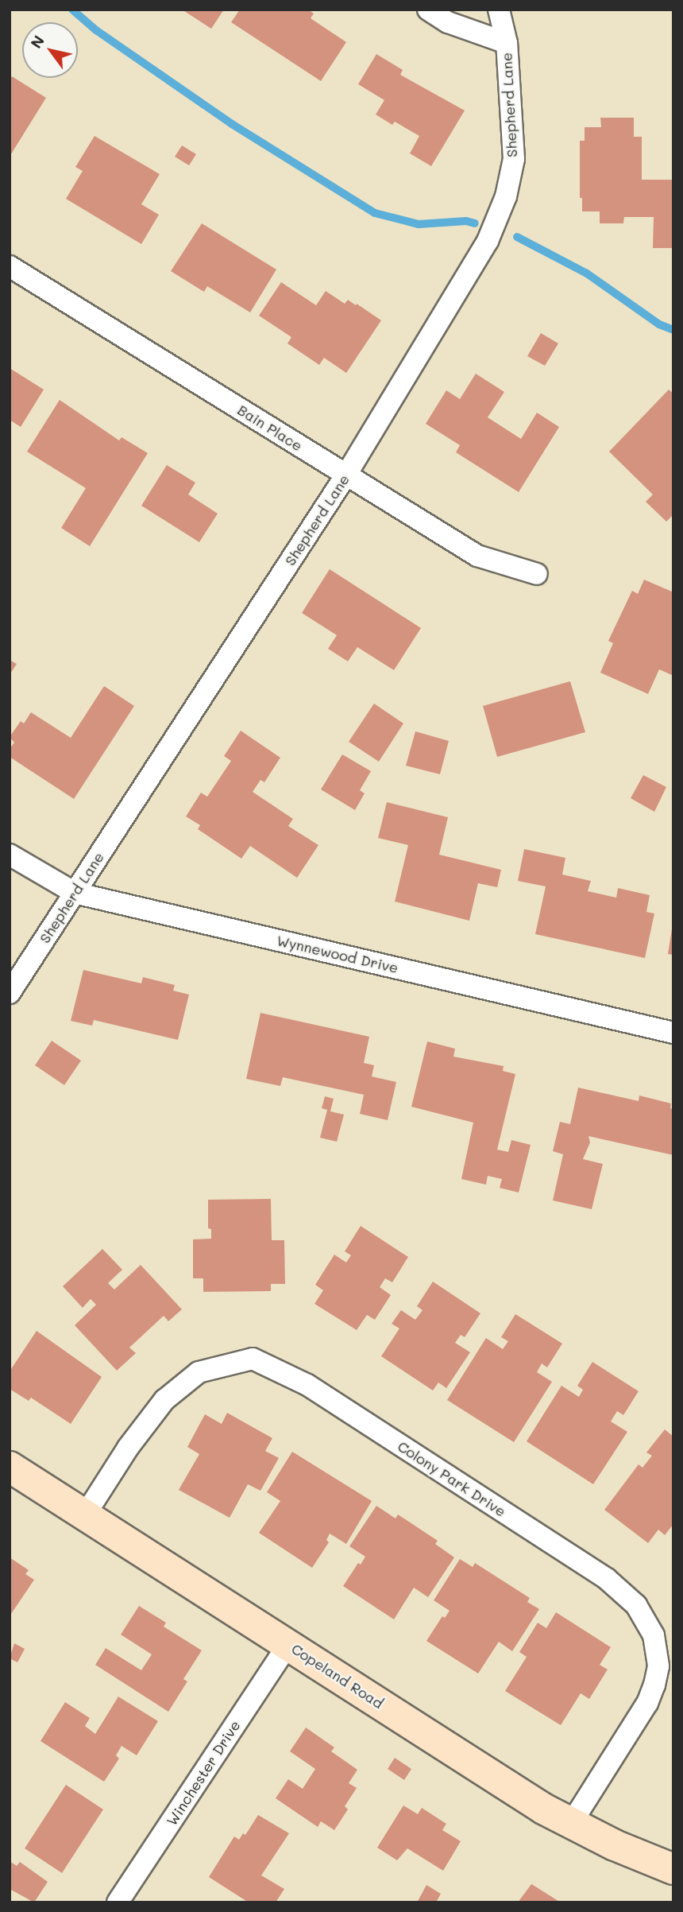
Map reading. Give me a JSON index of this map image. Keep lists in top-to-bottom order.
{
  "streets": {
    "street": [
      "Shepherd Lane",
      "Bain Place",
      "Wynnewood Drive",
      "Colony Park Drive",
      "Copeland Road",
      "Winchester Drive"
    ]
  },
  "crossings": [
    ["Shepherd Lane", "Bain Place"],
    ["Shepherd Lane", "Wynnewood Drive"],
    ["Colony Park Drive", "Copeland Road"],
    ["Copeland Road", "Winchester Drive"]
  ],
  "north": "top left"
}
